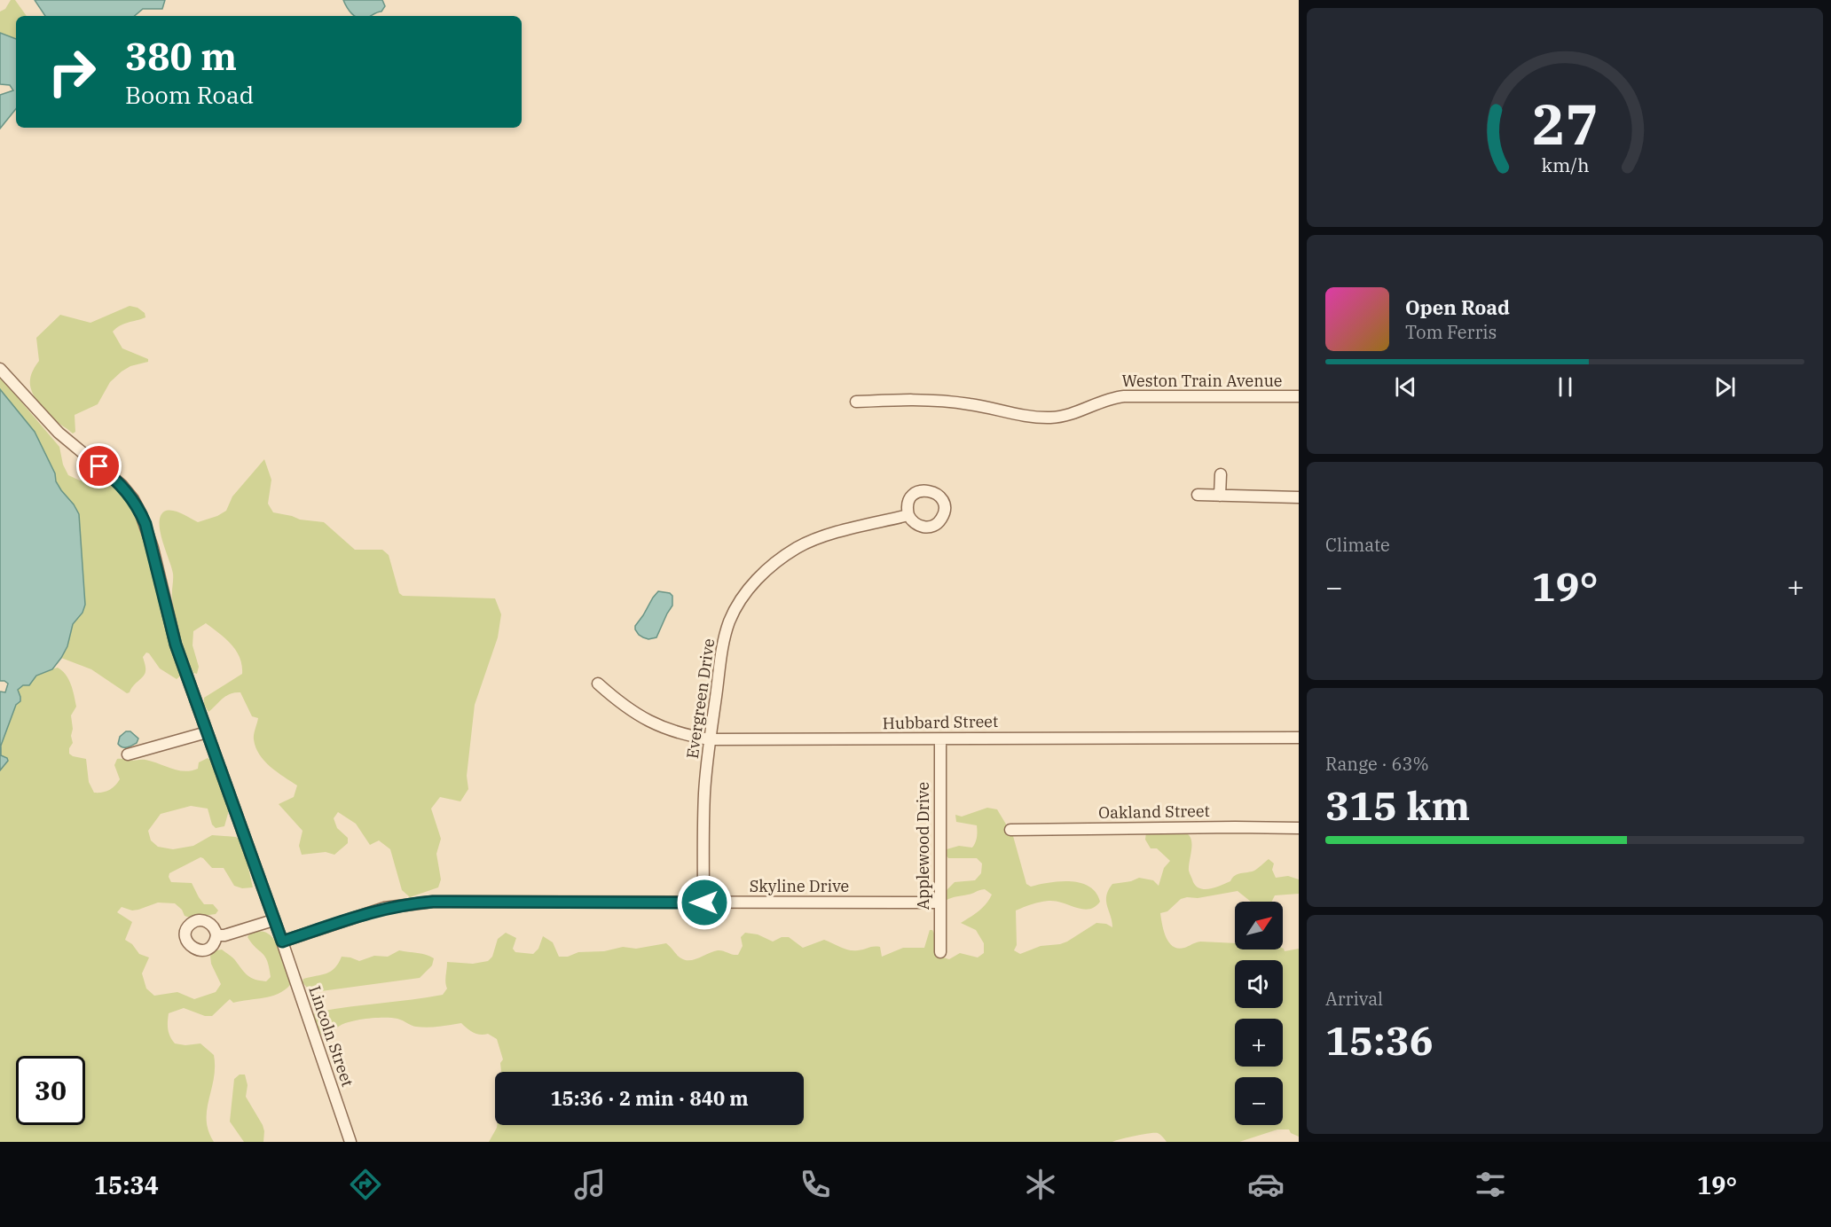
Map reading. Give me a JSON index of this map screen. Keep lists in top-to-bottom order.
{
  "streets": {
    "street": [
      "Weston Train Avenue",
      "Evergreen Drive",
      "Hubbard Street",
      "Oakland Street",
      "Applewood Drive",
      "Skyline Drive",
      "Lincoln Street"
    ]
  },
  "crossings": [
    ["Evergreen Drive", "Hubbard Street"],
    ["Evergreen Drive", "Skyline Drive"],
    ["Hubbard Street", "Applewood Drive"],
    ["Applewood Drive", "Skyline Drive"],
    ["Skyline Drive", "Lincoln Street"]
  ],
  "north": "top right",
  "page": {
    "turn": ["380 m", "Boom Road"],
    "song": ["Open Road", "Tom Ferris"],
    "tile": [
      "Climate",
      ["Range · 63%", "315 km"],
      ["Arrival", "15:36"]
    ],
    "heat": ["−", "19°", "+"],
    "map_buttons": ["+", "−"],
    "limit": "30",
    "trip": "15:36 · 2 min · 840 m",
    "tabs": ["15:34", "19°"],
    "gauge": ["27", "km/h"]
  }
}
